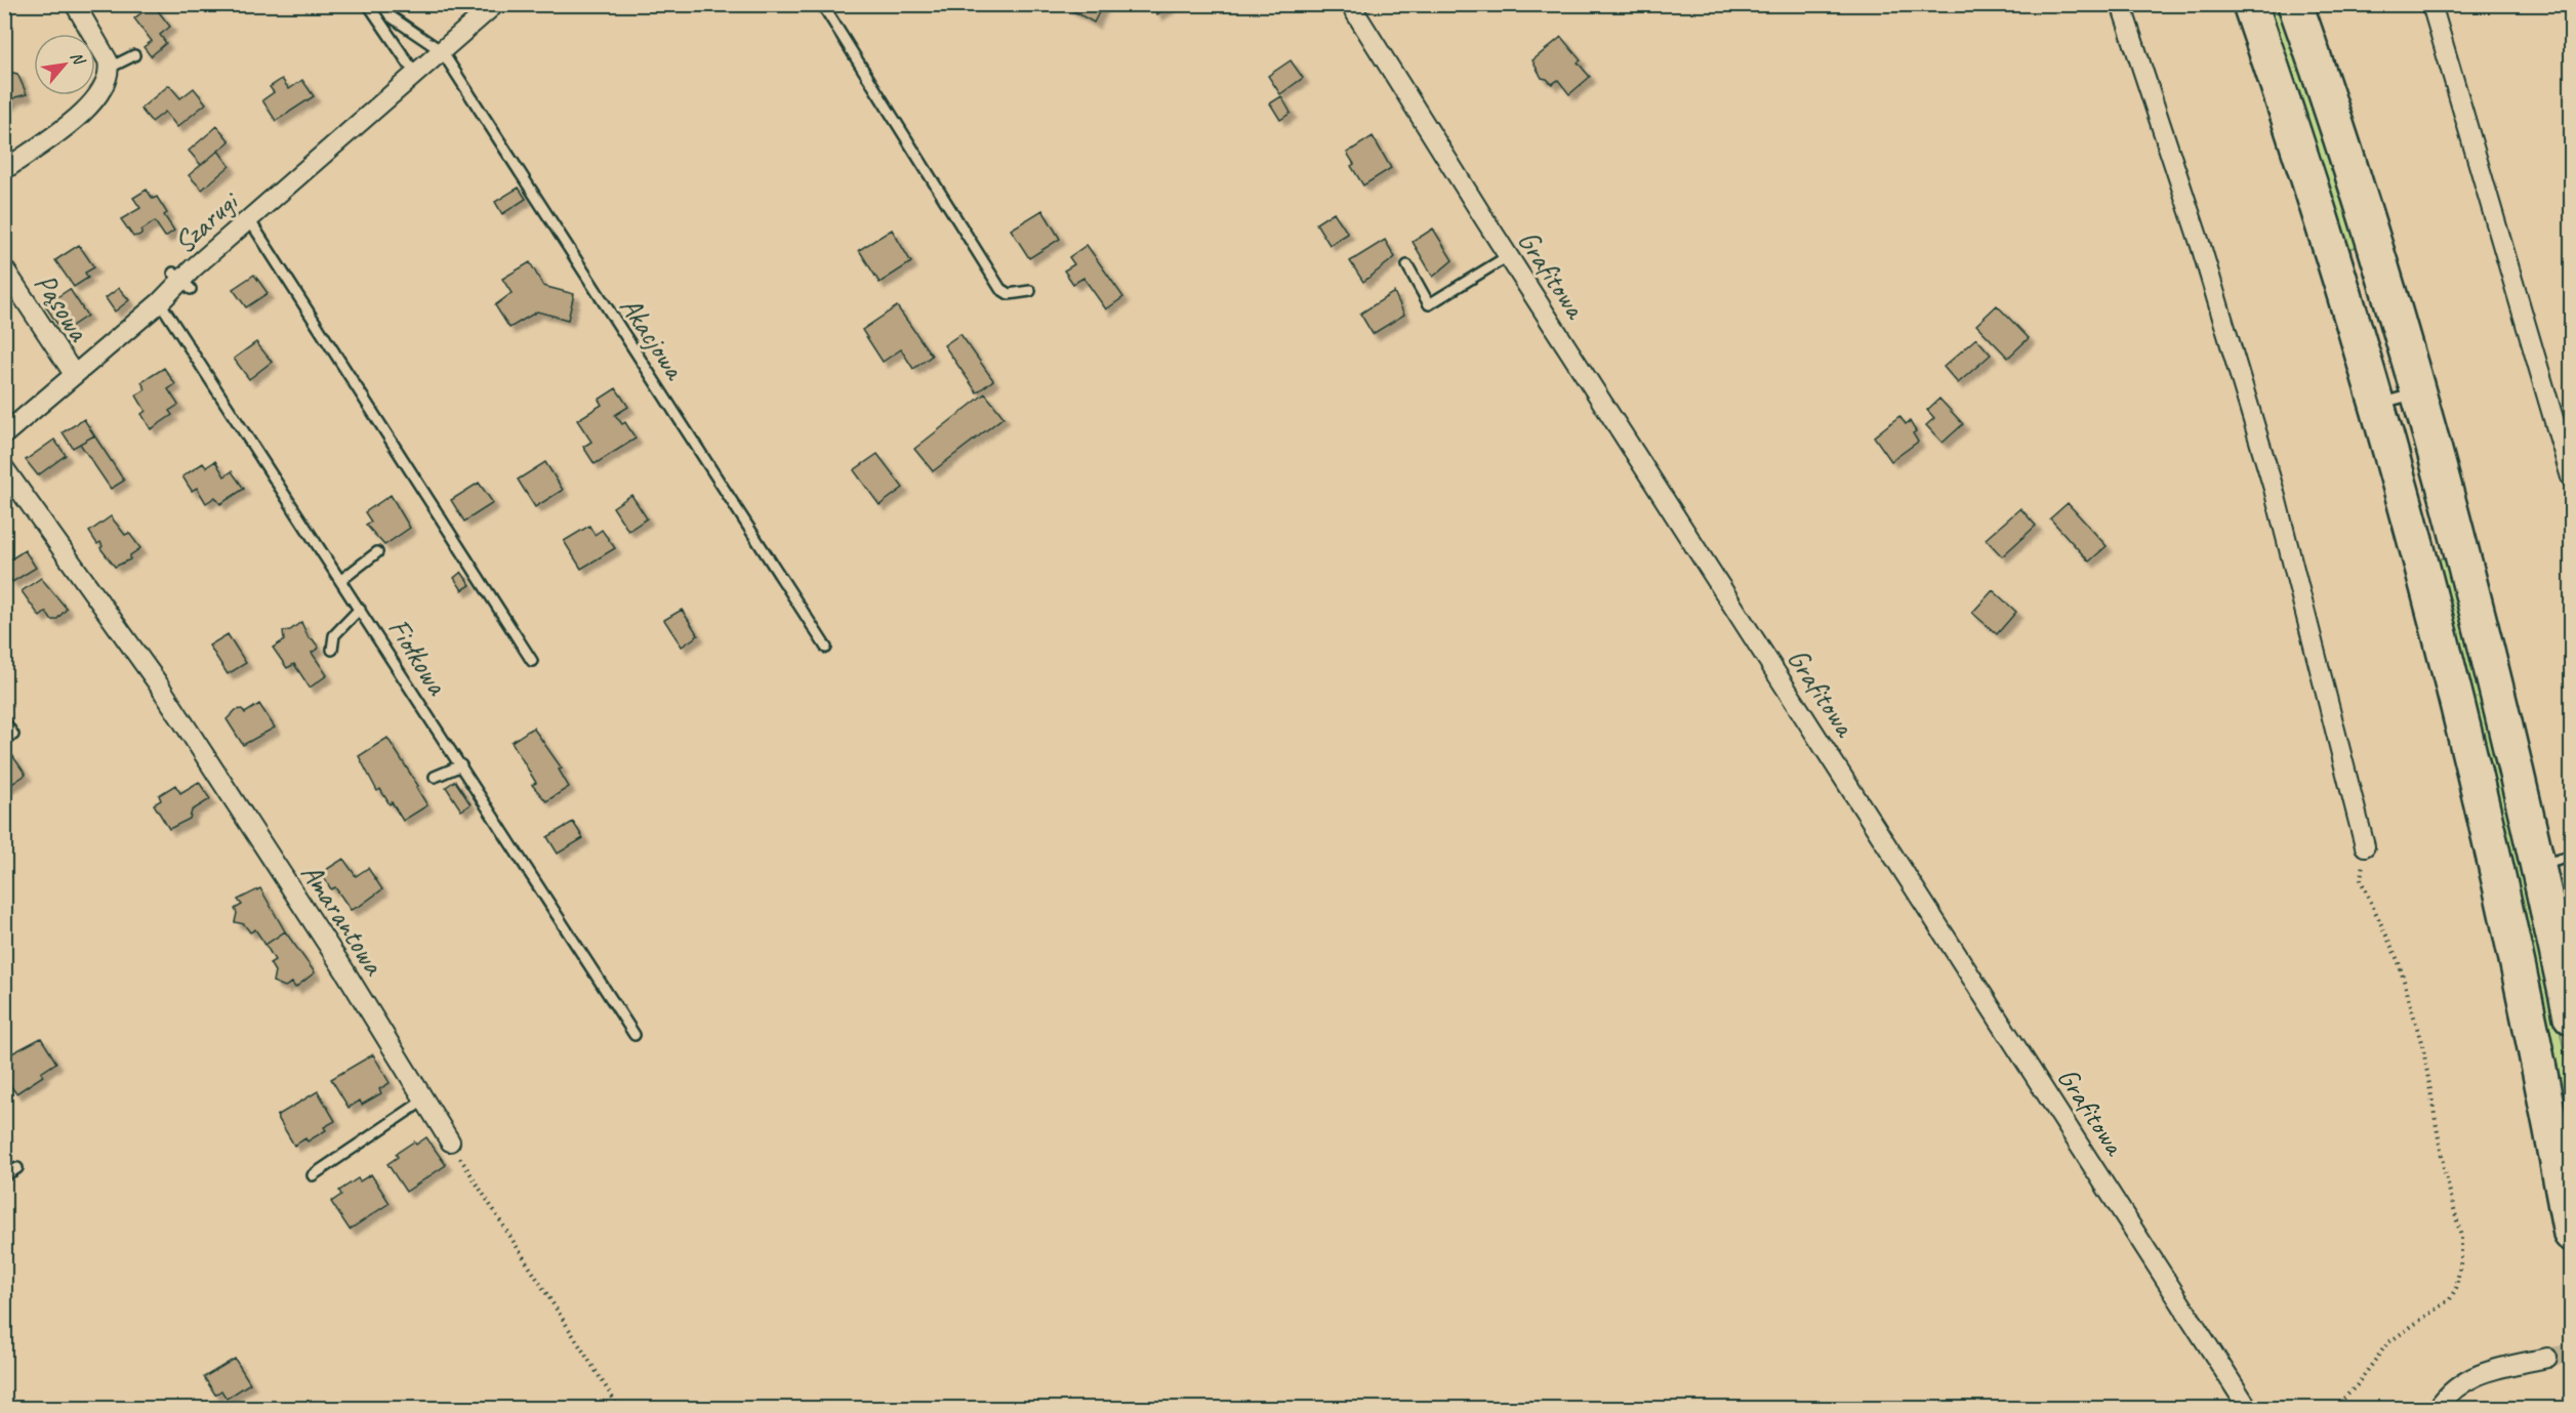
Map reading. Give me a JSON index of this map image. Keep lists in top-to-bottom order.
{
  "streets": {
    "street": [
      "Szarugi",
      "Grafitowa",
      "Pąsowa",
      "Amarantowa"
    ],
    "lane": ["Akacjowa", "Fiołkowa"]
  },
  "crossings": [
    ["Szarugi", "Pąsowa"],
    ["Szarugi", "Akacjowa"],
    ["Szarugi", "Fiołkowa"]
  ],
  "north": "top right"
}
